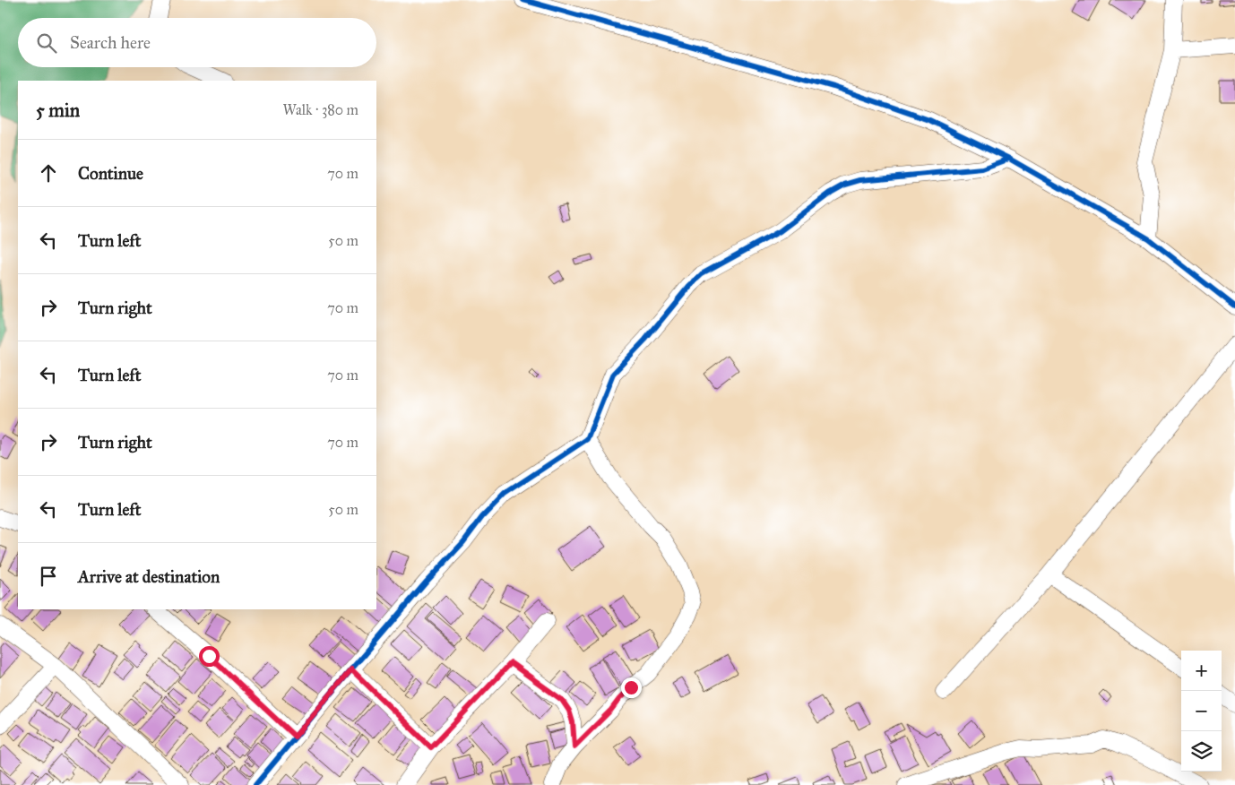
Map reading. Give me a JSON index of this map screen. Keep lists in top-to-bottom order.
{
  "page": {
    "search": "Search here",
    "heading": ["5 min", "Walk · 380 m"],
    "list": [
      ["Continue", "70 m"],
      ["Turn left", "50 m"],
      ["Turn right", "70 m"],
      ["Turn left", "70 m"],
      ["Turn right", "70 m"],
      ["Turn left", "50 m"],
      "Arrive at destination"
    ],
    "map_buttons": ["+", "−"]
  }
}
